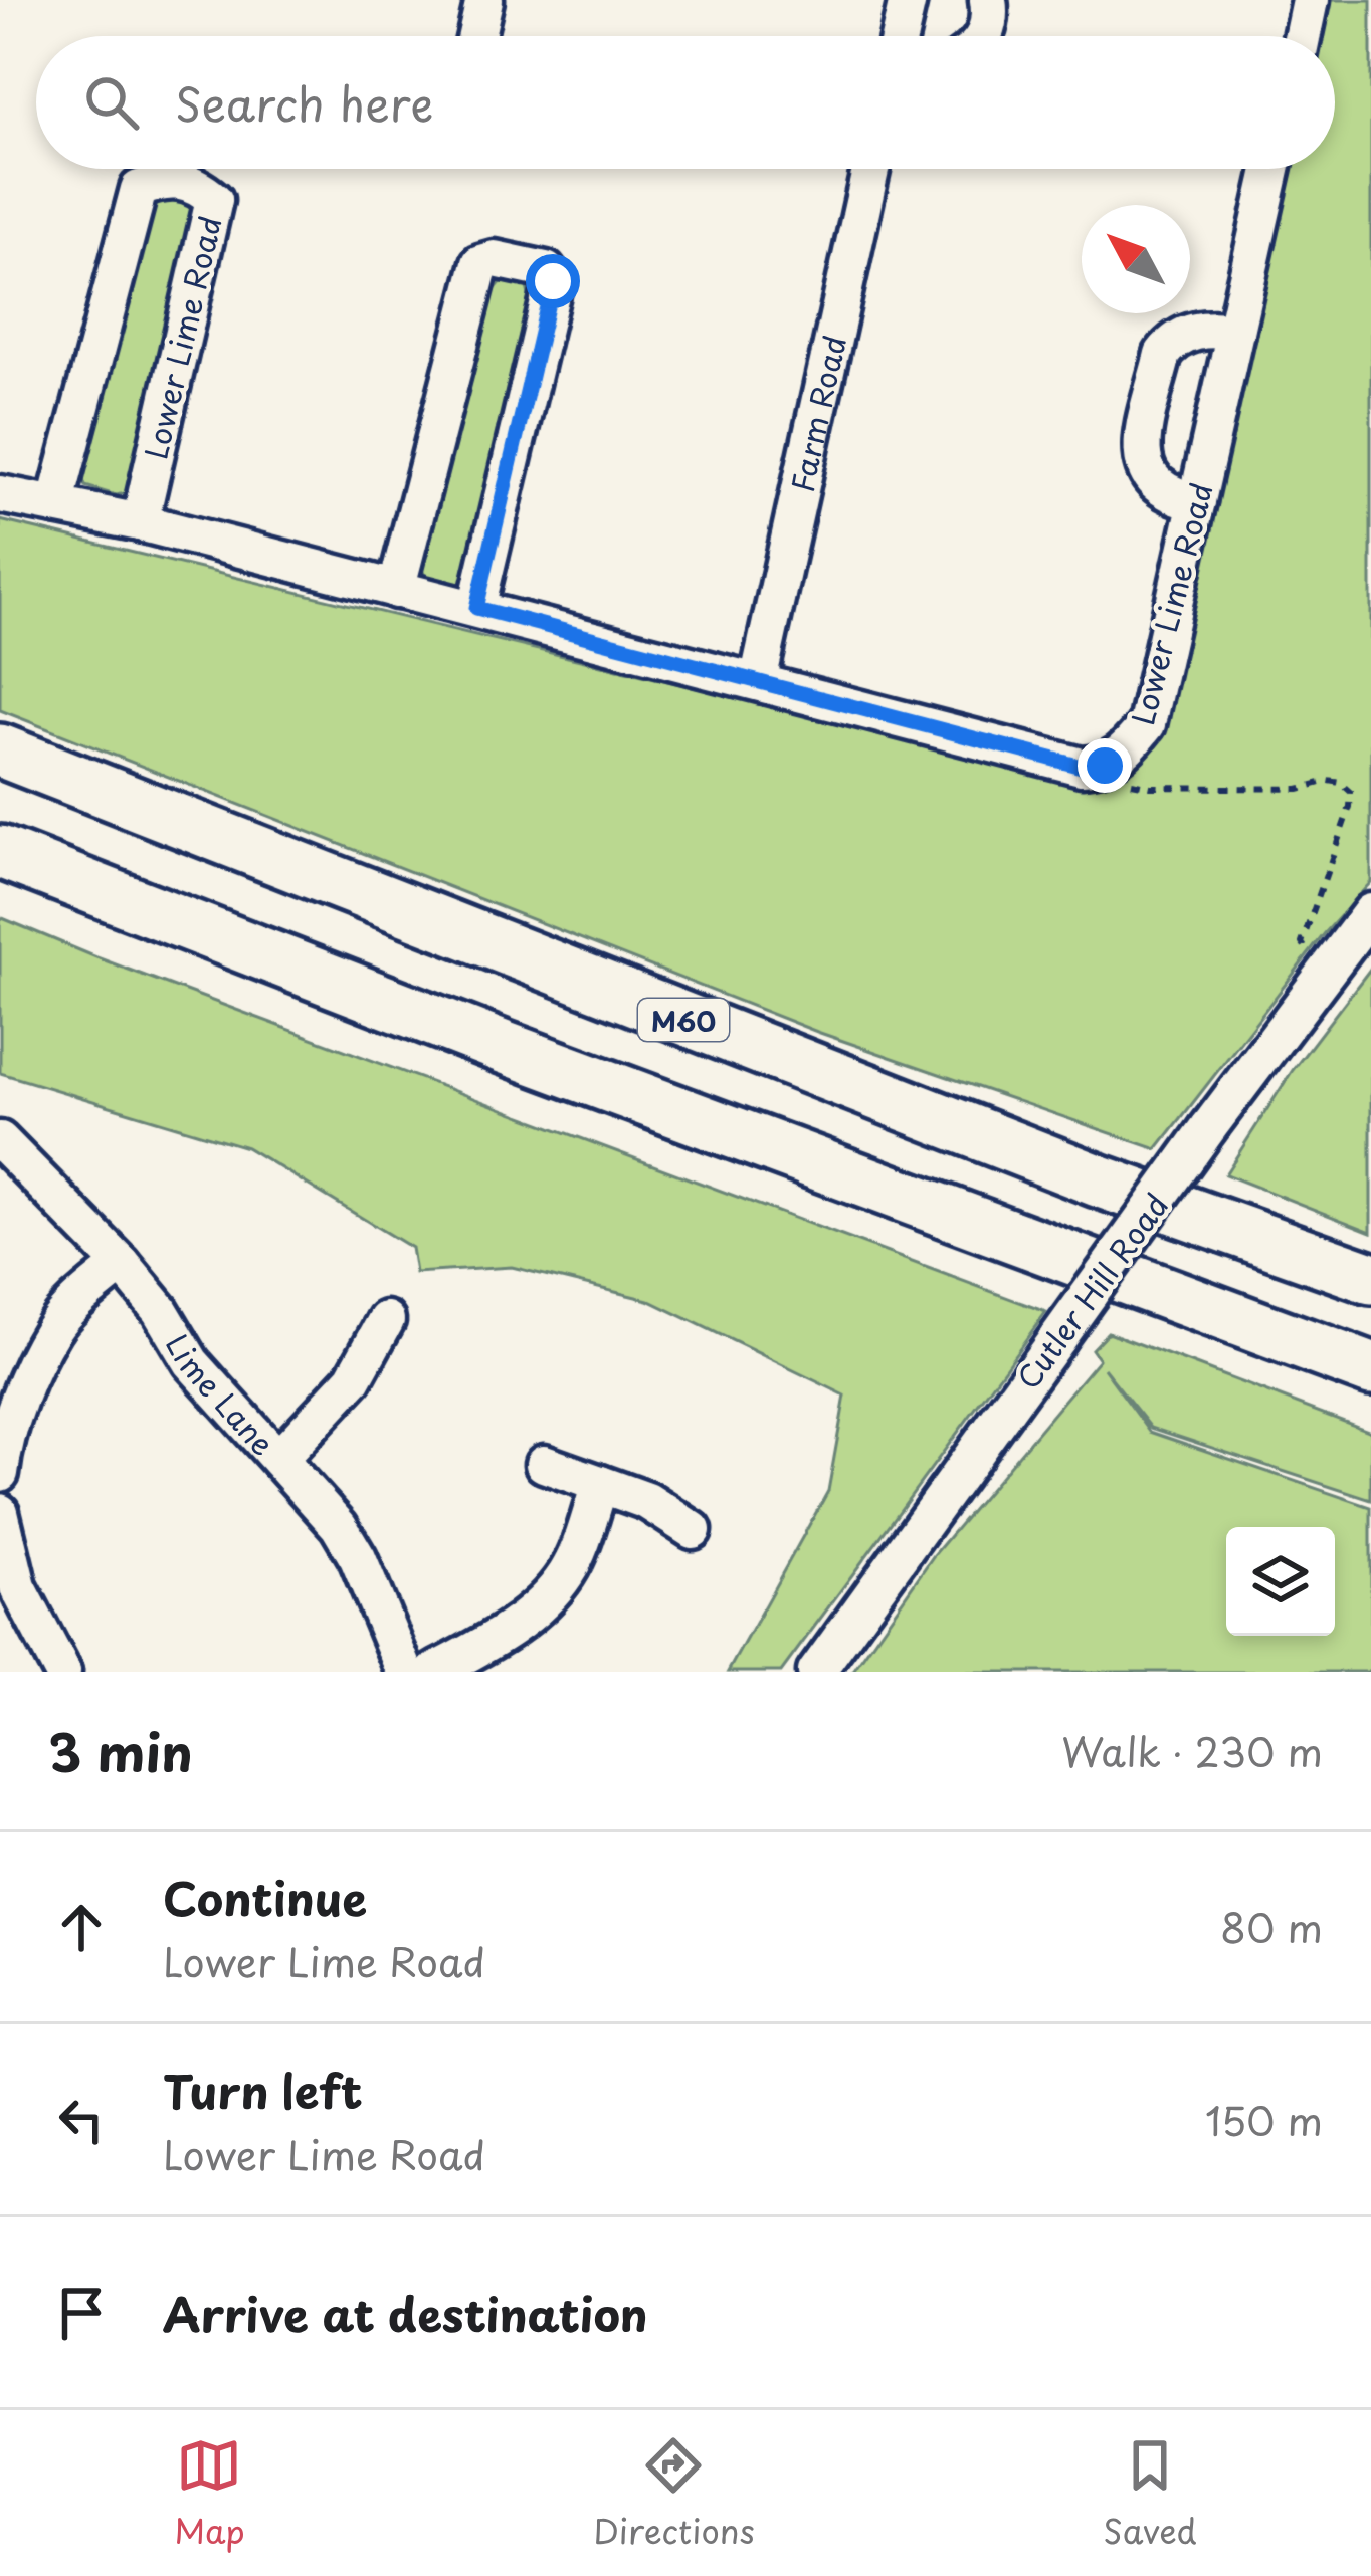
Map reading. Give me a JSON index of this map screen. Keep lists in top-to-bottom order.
{
  "streets": {
    "highway": ["M60"],
    "street": [
      "Lower Lime Road",
      "Farm Road",
      "Cutler Hill Road",
      "Lime Lane"
    ]
  },
  "north": "top left",
  "page": {
    "search": "Search here",
    "heading": ["3 min", "Walk · 230 m"],
    "list": [
      ["Continue", "Lower Lime Road", "80 m"],
      ["Turn left", "Lower Lime Road", "150 m"],
      "Arrive at destination"
    ],
    "nav": ["Map", "Directions", "Saved"]
  }
}
